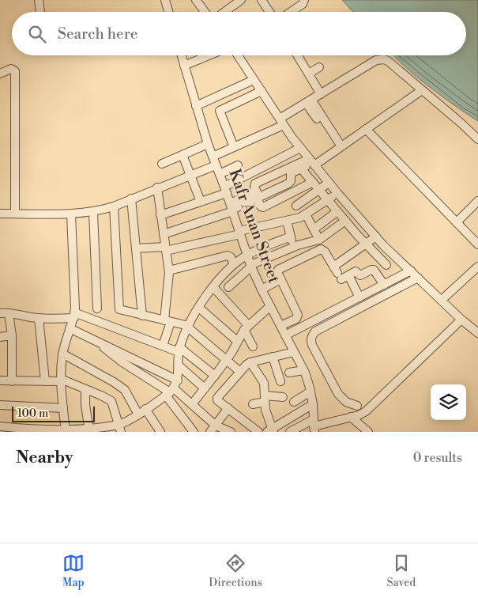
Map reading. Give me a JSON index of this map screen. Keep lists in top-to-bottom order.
{
  "streets": {
    "street": ["Kafr Anan Street"]
  },
  "scale_bar": "100 m",
  "page": {
    "search": "Search here",
    "scale": "100 m",
    "heading": ["Nearby", "0 results"],
    "nav": ["Map", "Directions", "Saved"]
  }
}
